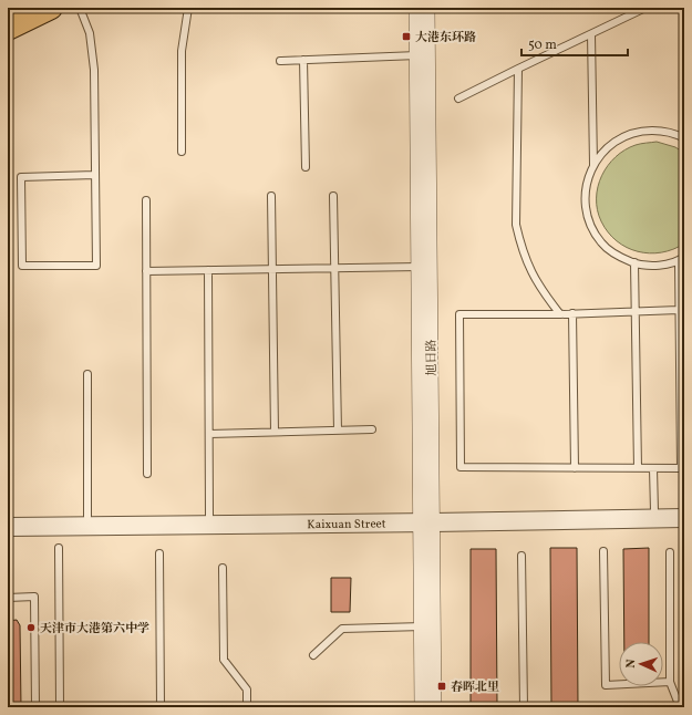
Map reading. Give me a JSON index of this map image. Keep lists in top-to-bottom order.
{
  "streets": {
    "street": ["旭日路", "Kaixuan Street"]
  },
  "crossings": [
    ["旭日路", "Kaixuan Street"]
  ],
  "places": {
    "transit": ["大港东环路", "春晖北里"],
    "other": ["天津市大港第六中学"]
  },
  "scale_bar": "50 m",
  "north": "left"
}
